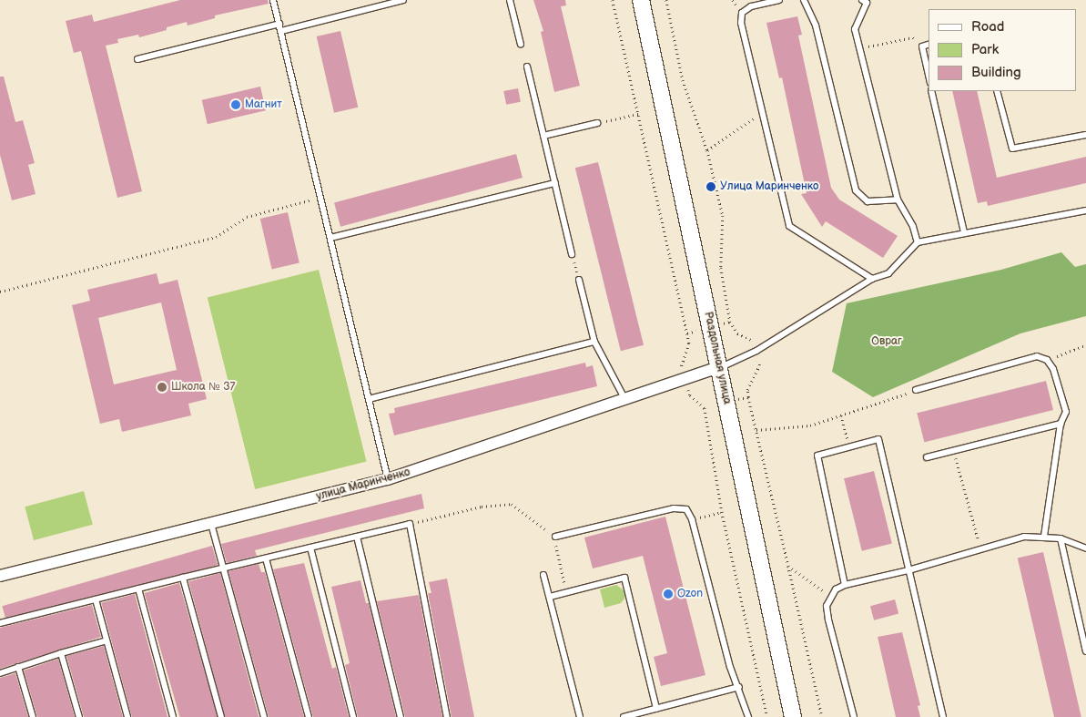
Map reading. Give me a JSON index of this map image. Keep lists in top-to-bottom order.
{
  "streets": {
    "main road": ["Раздольная улица"],
    "street": ["улица Маринченко"]
  },
  "crossings": [
    ["Раздольная улица", "улица Маринченко"]
  ],
  "parks": ["Овраг"],
  "places": [
    "Магнит",
    "Улица Маринченко",
    "Школа № 37",
    "Ozon"
  ],
  "legend": ["Road", "Park", "Building"]
}
